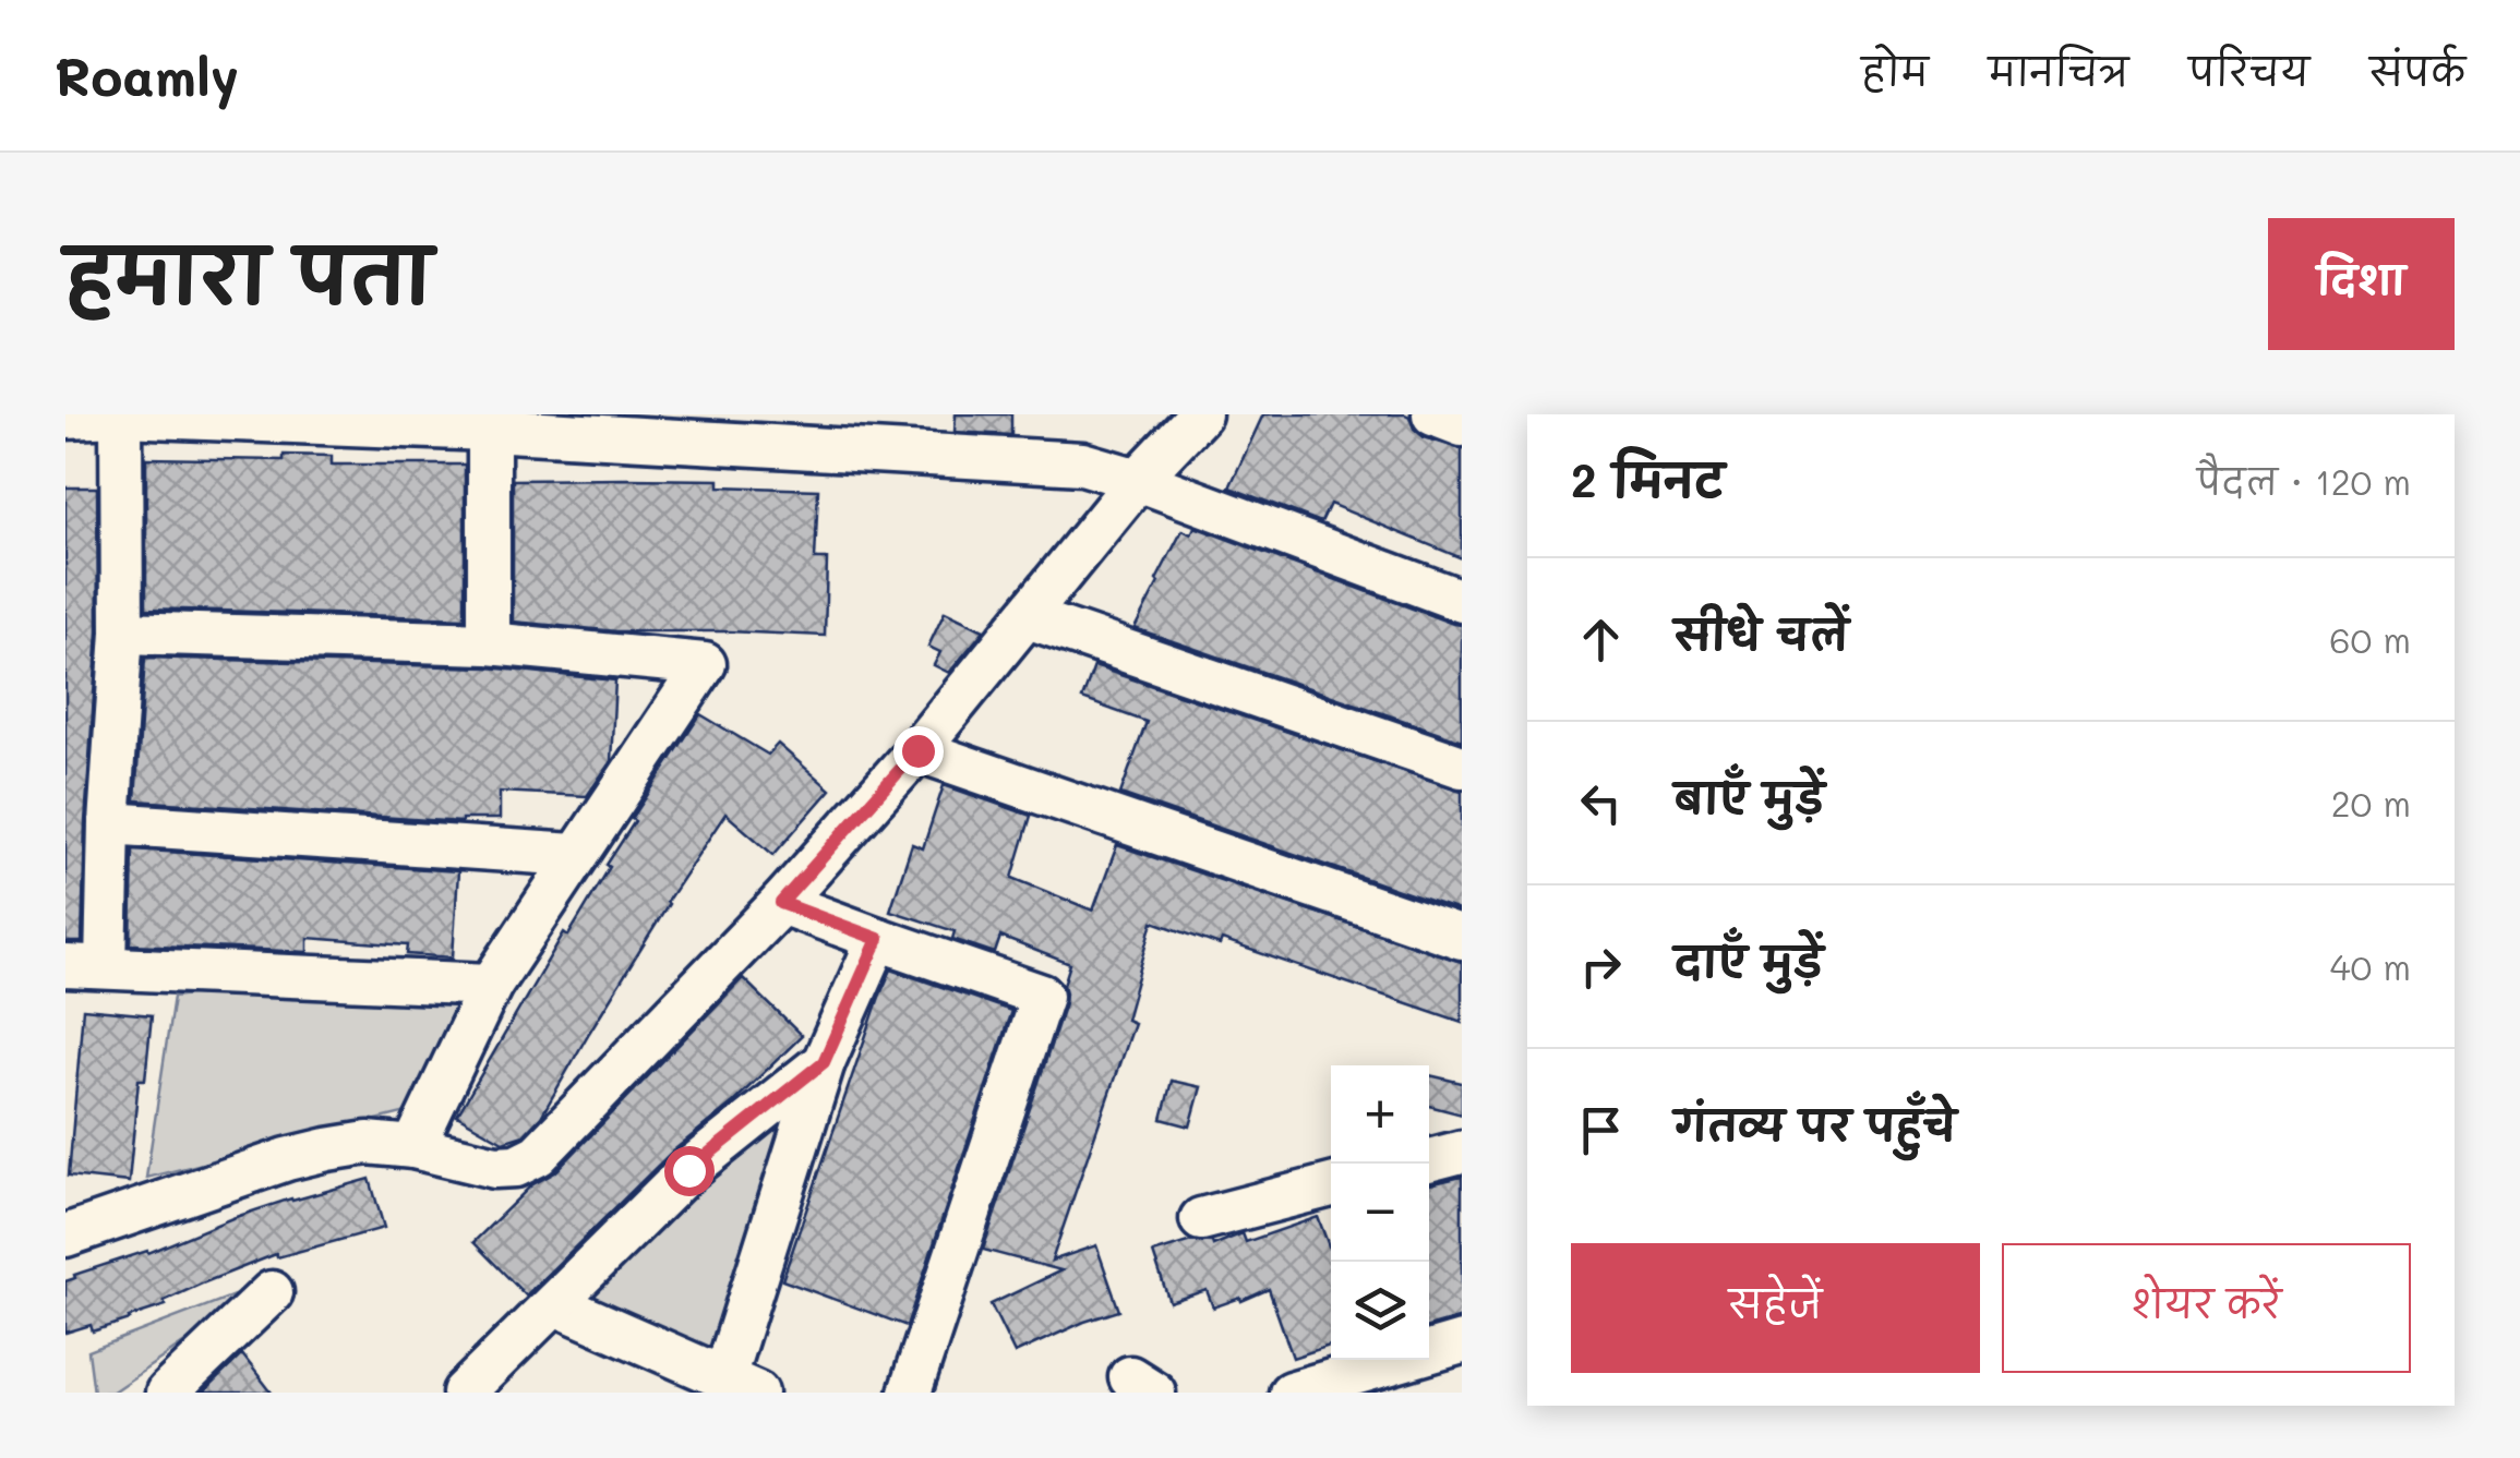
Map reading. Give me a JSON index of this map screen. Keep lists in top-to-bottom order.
{
  "page": {
    "header": "Roamly",
    "nav": [
      "होम",
      "मानचित्र",
      "परिचय",
      "संपर्क"
    ],
    "title": "हमारा पता",
    "buttons": [
      "दिशा",
      ["सहेजें", "शेयर करें"]
    ],
    "heading": ["2 मिनट", "पैदल · 120 m"],
    "list": [
      ["सीधे चलें", "60 m"],
      ["बाएँ मुड़ें", "20 m"],
      ["दाएँ मुड़ें", "40 m"],
      "गंतव्य पर पहुँचे"
    ],
    "map_buttons": ["+", "−"]
  }
}
